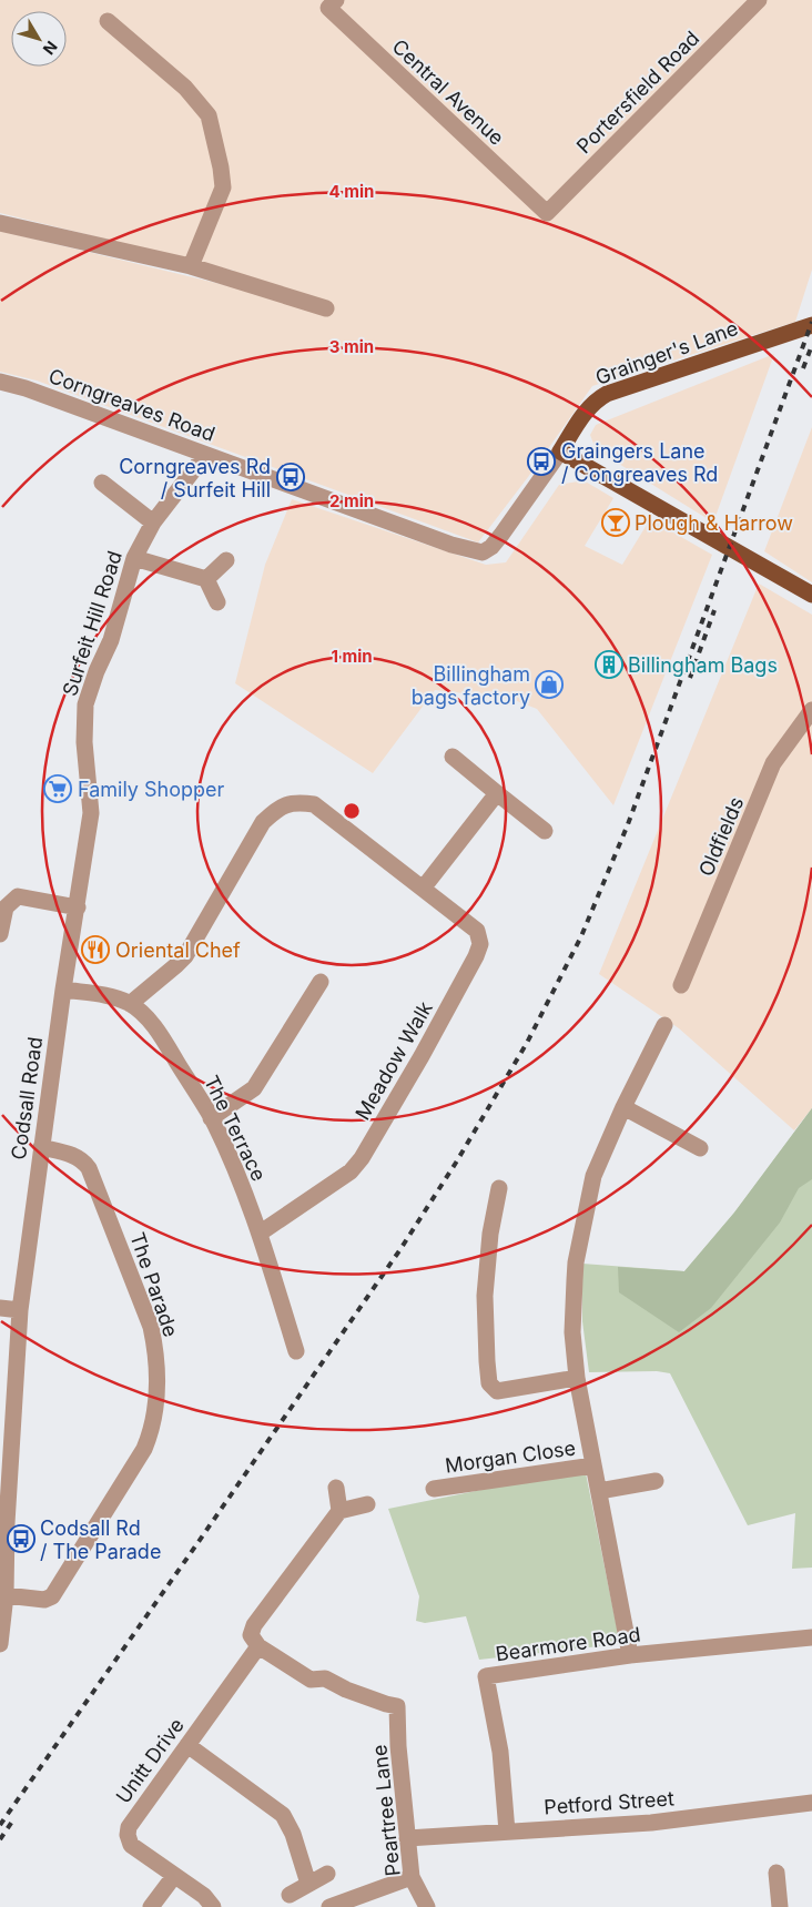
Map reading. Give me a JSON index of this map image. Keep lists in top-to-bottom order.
{
  "streets": {
    "main road": ["Grainger's Lane"],
    "street": [
      "Central Avenue",
      "Portersfield Road",
      "Corngreaves Road",
      "Surfeit Hill Road",
      "Oldfields",
      "Meadow Walk",
      "Codsall Road",
      "The Terrace",
      "The Parade",
      "Morgan Close",
      "Bearmore Road",
      "Unitt Drive",
      "Petford Street",
      "Peartree Lane"
    ]
  },
  "crossings": [
    ["Central Avenue", "Portersfield Road"],
    ["Grainger's Lane", "Corngreaves Road"],
    ["Corngreaves Road", "Surfeit Hill Road"],
    ["Surfeit Hill Road", "Codsall Road"],
    ["Surfeit Hill Road", "The Terrace"],
    ["Meadow Walk", "The Terrace"],
    ["Codsall Road", "The Terrace"],
    ["Codsall Road", "The Parade"],
    ["Bearmore Road", "Petford Street"],
    ["Unitt Drive", "Peartree Lane"],
    ["Petford Street", "Peartree Lane"]
  ],
  "places": {
    "bus stop": ["Graingers Lane / Congreaves Rd", "Corngreaves Rd / Surfeit Hill", "Codsall Rd / The Parade"],
    "bar": ["Plough & Harrow"],
    "building": ["Billingham Bags"],
    "shop": ["Billingham bags factory"],
    "supermarket": ["Family Shopper"],
    "restaurant": ["Oriental Chef"]
  },
  "north": "bottom right",
  "rings": [
    "4 min",
    "3 min",
    "2 min",
    "1 min"
  ]
}
